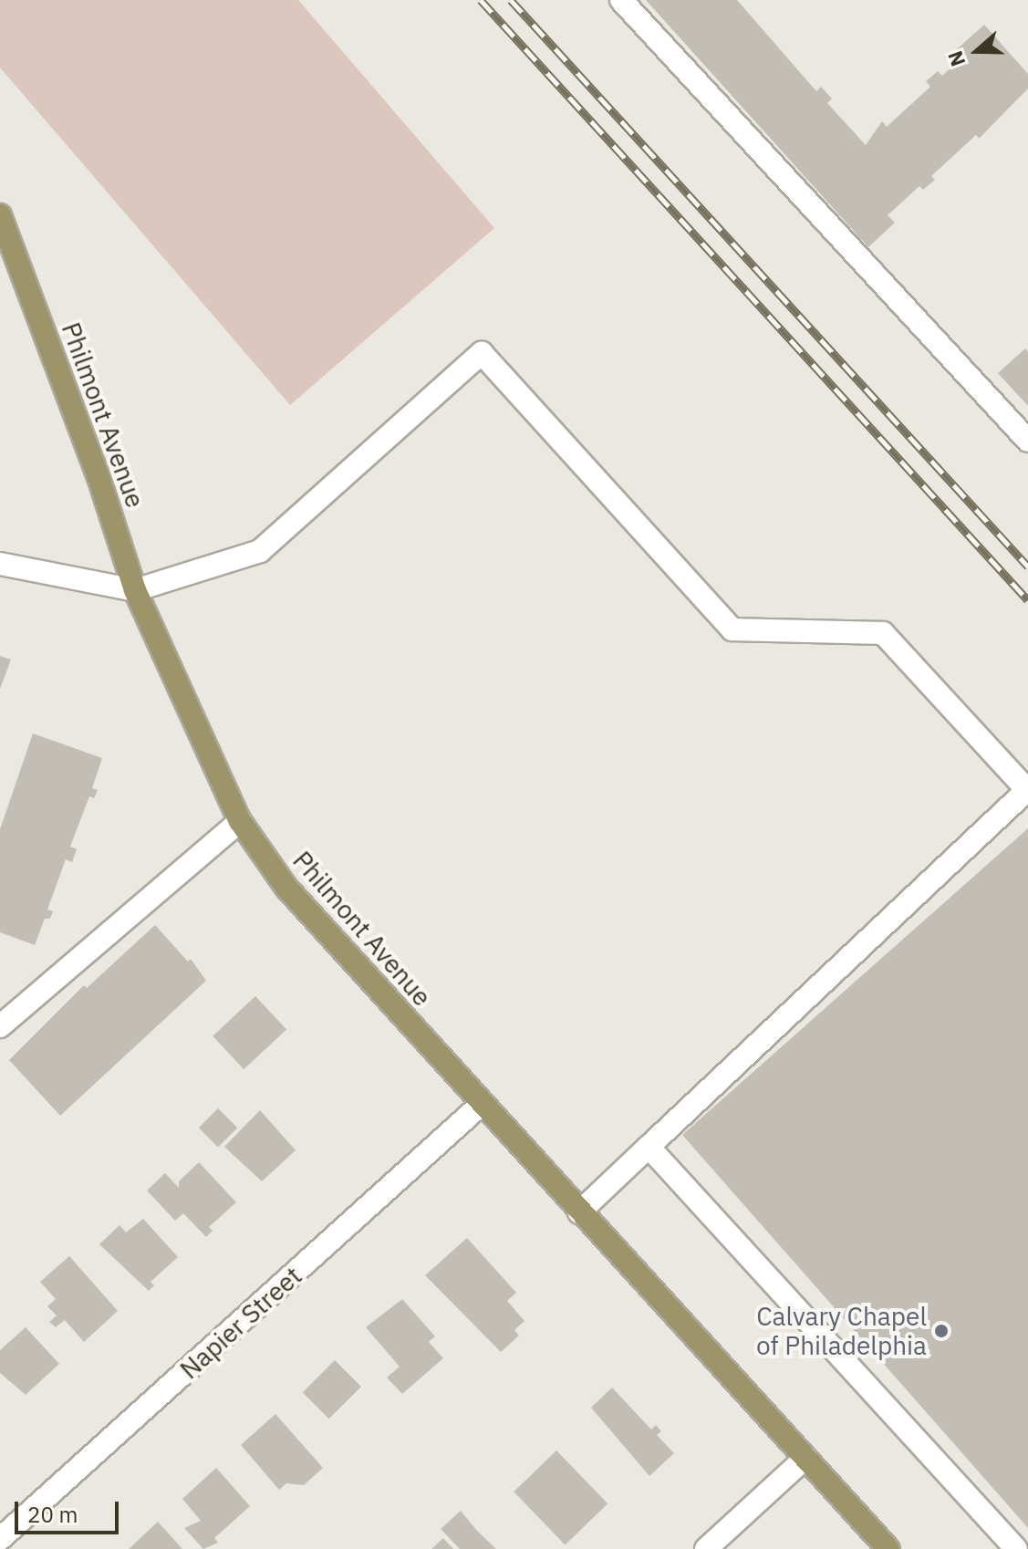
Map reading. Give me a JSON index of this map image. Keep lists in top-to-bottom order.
{
  "streets": {
    "main road": ["Philmont Avenue"],
    "street": ["Napier Street"]
  },
  "crossings": [
    ["Philmont Avenue", "Napier Street"]
  ],
  "places": ["Calvary Chapel of Philadelphia"],
  "scale_bar": "20 m",
  "north": "left"
}
